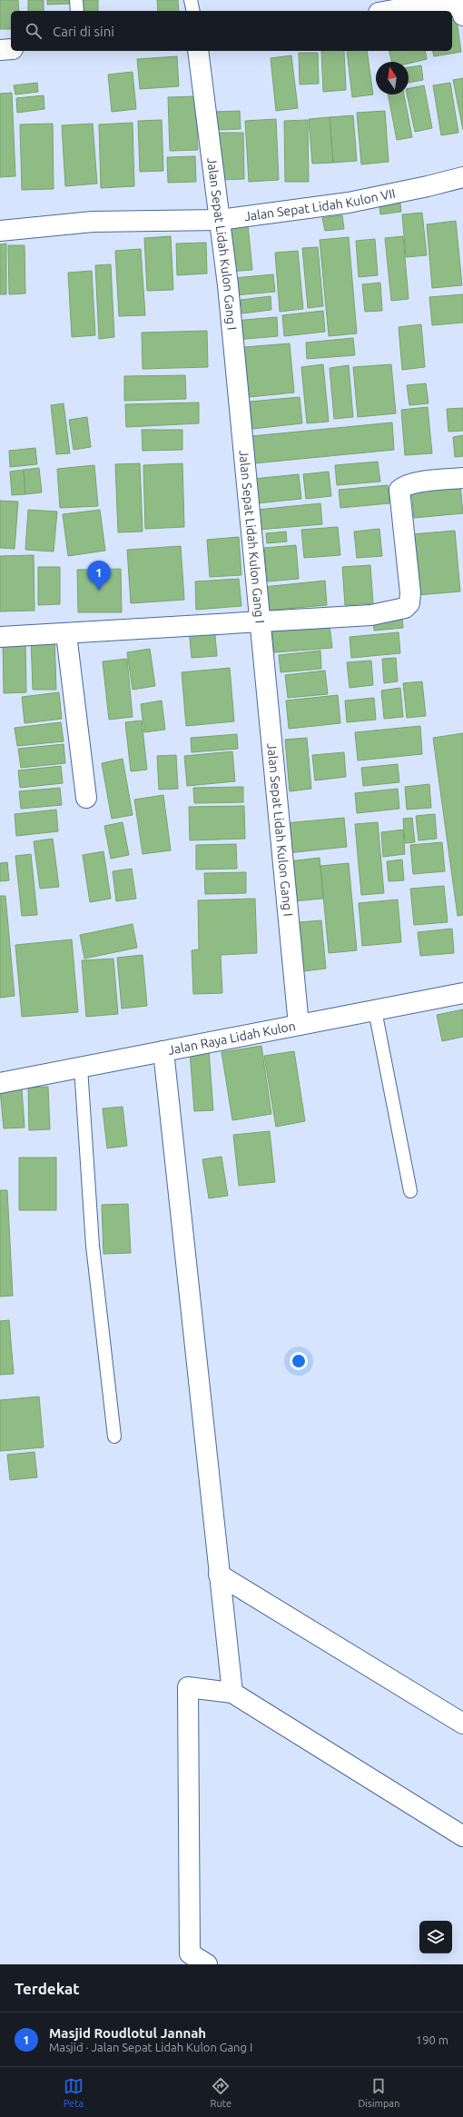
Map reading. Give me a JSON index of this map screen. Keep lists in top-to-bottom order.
{
  "streets": {
    "street": ["Jalan Sepat Lidah Kulon VII", "Jalan Sepat Lidah Kulon Gang I", "Jalan Raya Lidah Kulon"]
  },
  "crossings": [
    ["Jalan Sepat Lidah Kulon VII", "Jalan Sepat Lidah Kulon Gang I"],
    ["Jalan Sepat Lidah Kulon Gang I", "Jalan Raya Lidah Kulon"]
  ],
  "north": "top",
  "page": {
    "search": "Cari di sini",
    "pins": "1",
    "heading": "Terdekat",
    "list": [
      {
        "mark": "1",
        "name": "Masjid Roudlotul Jannah",
        "note": "Masjid · Jalan Sepat Lidah Kulon Gang I",
        "value": "190 m"
      }
    ],
    "nav": ["Peta", "Rute", "Disimpan"]
  }
}
